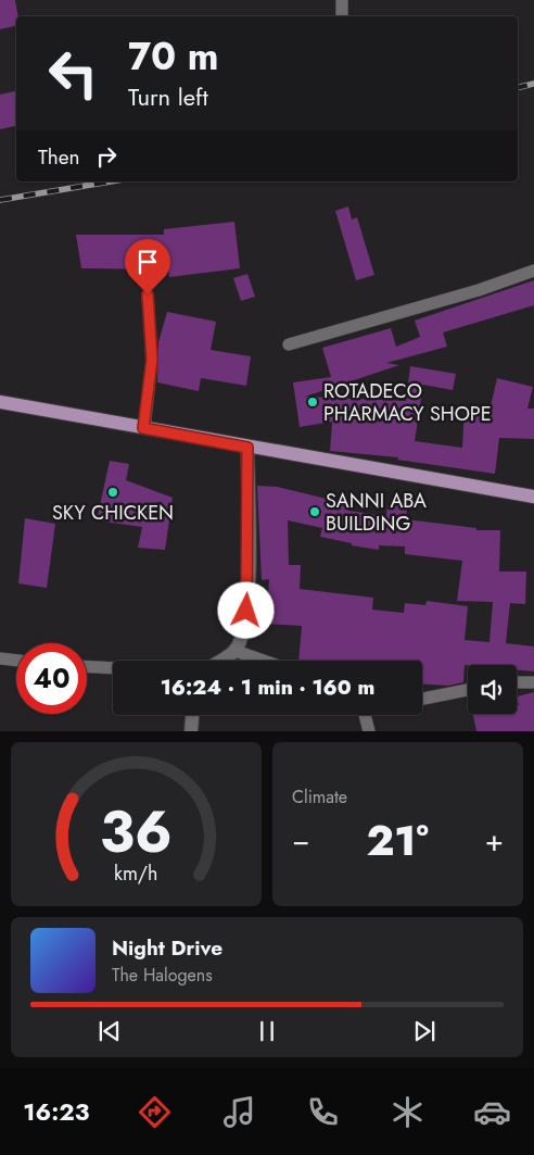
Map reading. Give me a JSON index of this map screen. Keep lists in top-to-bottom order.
{
  "places": ["ROTADECO PHARMACY SHOPE", "SKY CHICKEN", "SANNI ABA BUILDING"],
  "page": {
    "turn": ["70 m", "Turn left"],
    "then": "Then",
    "limit": "40",
    "trip": "16:24 · 1 min · 160 m",
    "tile": "Climate",
    "heat": ["−", "21°", "+"],
    "song": ["Night Drive", "The Halogens"],
    "tabs": "16:23",
    "gauge": ["36", "km/h"]
  }
}
